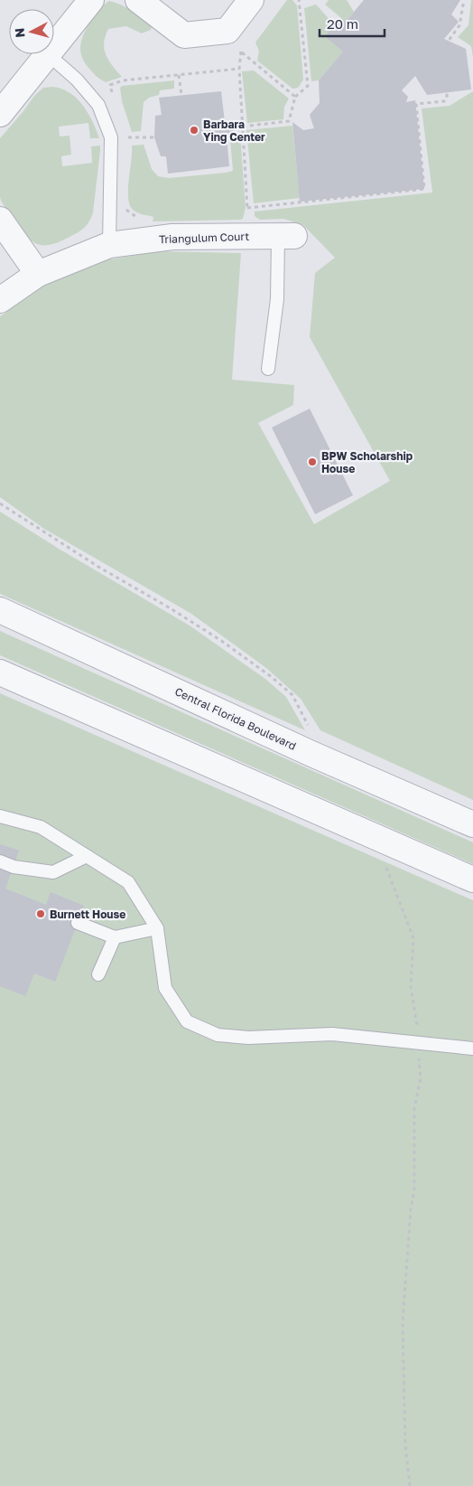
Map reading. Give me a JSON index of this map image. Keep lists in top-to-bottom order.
{
  "streets": {
    "street": ["Triangulum Court", "Central Florida Boulevard"]
  },
  "places": ["Barbara Ying Center", "BPW Scholarship House", "Burnett House"],
  "scale_bar": "20 m",
  "north": "left"
}
